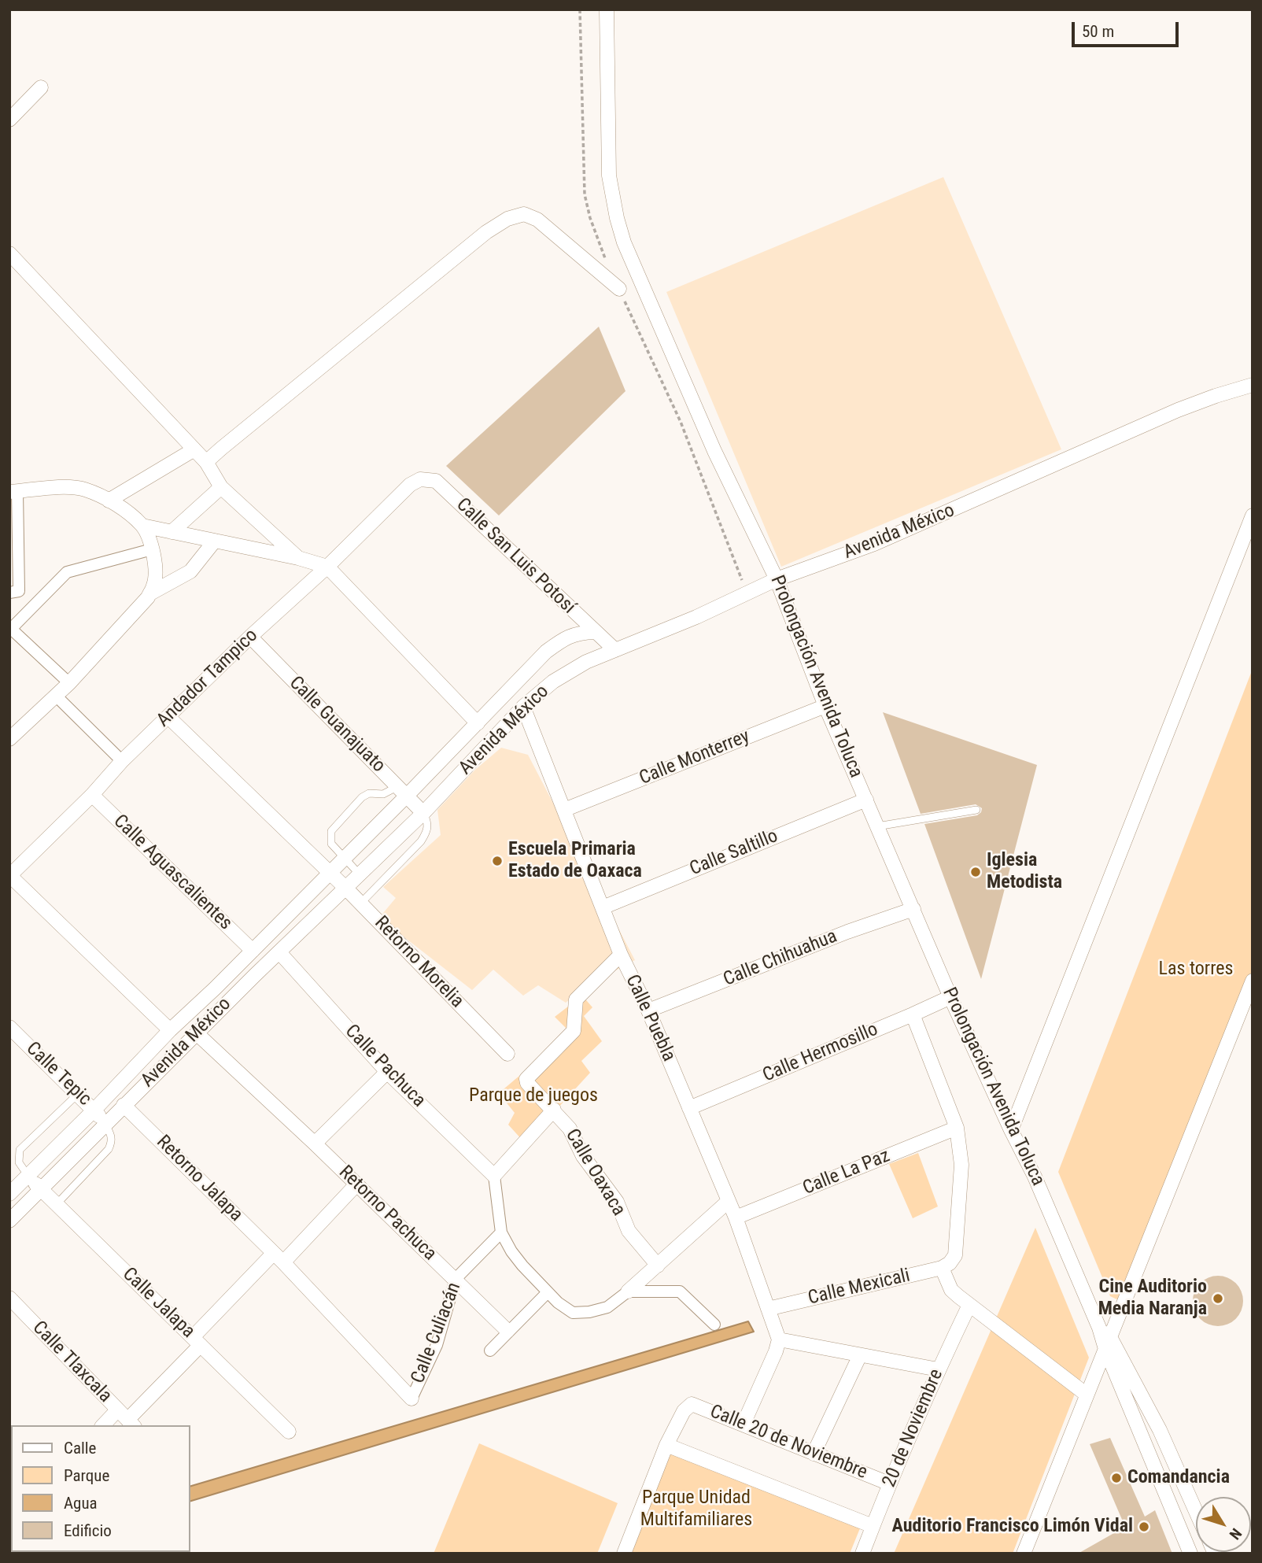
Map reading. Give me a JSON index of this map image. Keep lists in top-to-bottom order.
{
  "streets": {
    "street": [
      "Avenida México",
      "Calle San Luis Potosí",
      "Prolongación Avenida Toluca",
      "Andador Tampico",
      "Calle Guanajuato",
      "Calle Monterrey",
      "Calle Saltillo",
      "Calle Aguascalientes",
      "Calle Chihuahua",
      "Retorno Morelia",
      "Calle Puebla",
      "Calle Hermosillo",
      "Calle Pachuca",
      "Calle Tepic",
      "Calle Oaxaca",
      "Calle La Paz",
      "Retorno Jalapa",
      "Retorno Pachuca",
      "Calle Mexicali",
      "Calle Jalapa",
      "Calle Culiacán",
      "Calle Tlaxcala",
      "20 de Noviembre",
      "Calle 20 de Noviembre"
    ]
  },
  "crossings": [
    ["Avenida México", "Calle San Luis Potosí"],
    ["Avenida México", "Prolongación Avenida Toluca"],
    ["Avenida México", "Calle Guanajuato"],
    ["Avenida México", "Calle Aguascalientes"],
    ["Avenida México", "Retorno Morelia"],
    ["Avenida México", "Calle Puebla"],
    ["Avenida México", "Calle Pachuca"],
    ["Avenida México", "Calle Tepic"],
    ["Avenida México", "Retorno Jalapa"],
    ["Avenida México", "Retorno Pachuca"],
    ["Avenida México", "Calle Jalapa"],
    ["Calle San Luis Potosí", "Andador Tampico"],
    ["Prolongación Avenida Toluca", "Calle Monterrey"],
    ["Prolongación Avenida Toluca", "Calle Saltillo"],
    ["Prolongación Avenida Toluca", "Calle Chihuahua"],
    ["Prolongación Avenida Toluca", "Calle Hermosillo"],
    ["Andador Tampico", "Calle Guanajuato"],
    ["Andador Tampico", "Calle Aguascalientes"],
    ["Calle Monterrey", "Calle Puebla"],
    ["Calle Saltillo", "Calle Puebla"],
    ["Calle Chihuahua", "Calle Puebla"],
    ["Calle Puebla", "Calle Hermosillo"],
    ["Calle Puebla", "Calle Oaxaca"],
    ["Calle Puebla", "Calle La Paz"],
    ["Calle Puebla", "Calle Mexicali"],
    ["Retorno Jalapa", "Calle Culiacán"],
    ["Retorno Pachuca", "Calle Culiacán"],
    ["20 de Noviembre", "Calle 20 de Noviembre"]
  ],
  "parks": ["Las torres", "Parque de juegos", "Parque Unidad Multifamiliares"],
  "places": [
    "Escuela Primaria Estado de Oaxaca",
    "Iglesia Metodista",
    "Cine Auditorio Media Naranja",
    "Comandancia",
    "Auditorio Francisco Limón Vidal"
  ],
  "legend": [
    "Calle",
    "Parque",
    "Agua",
    "Edificio"
  ],
  "scale_bar": "50 m",
  "north": "bottom right"
}
